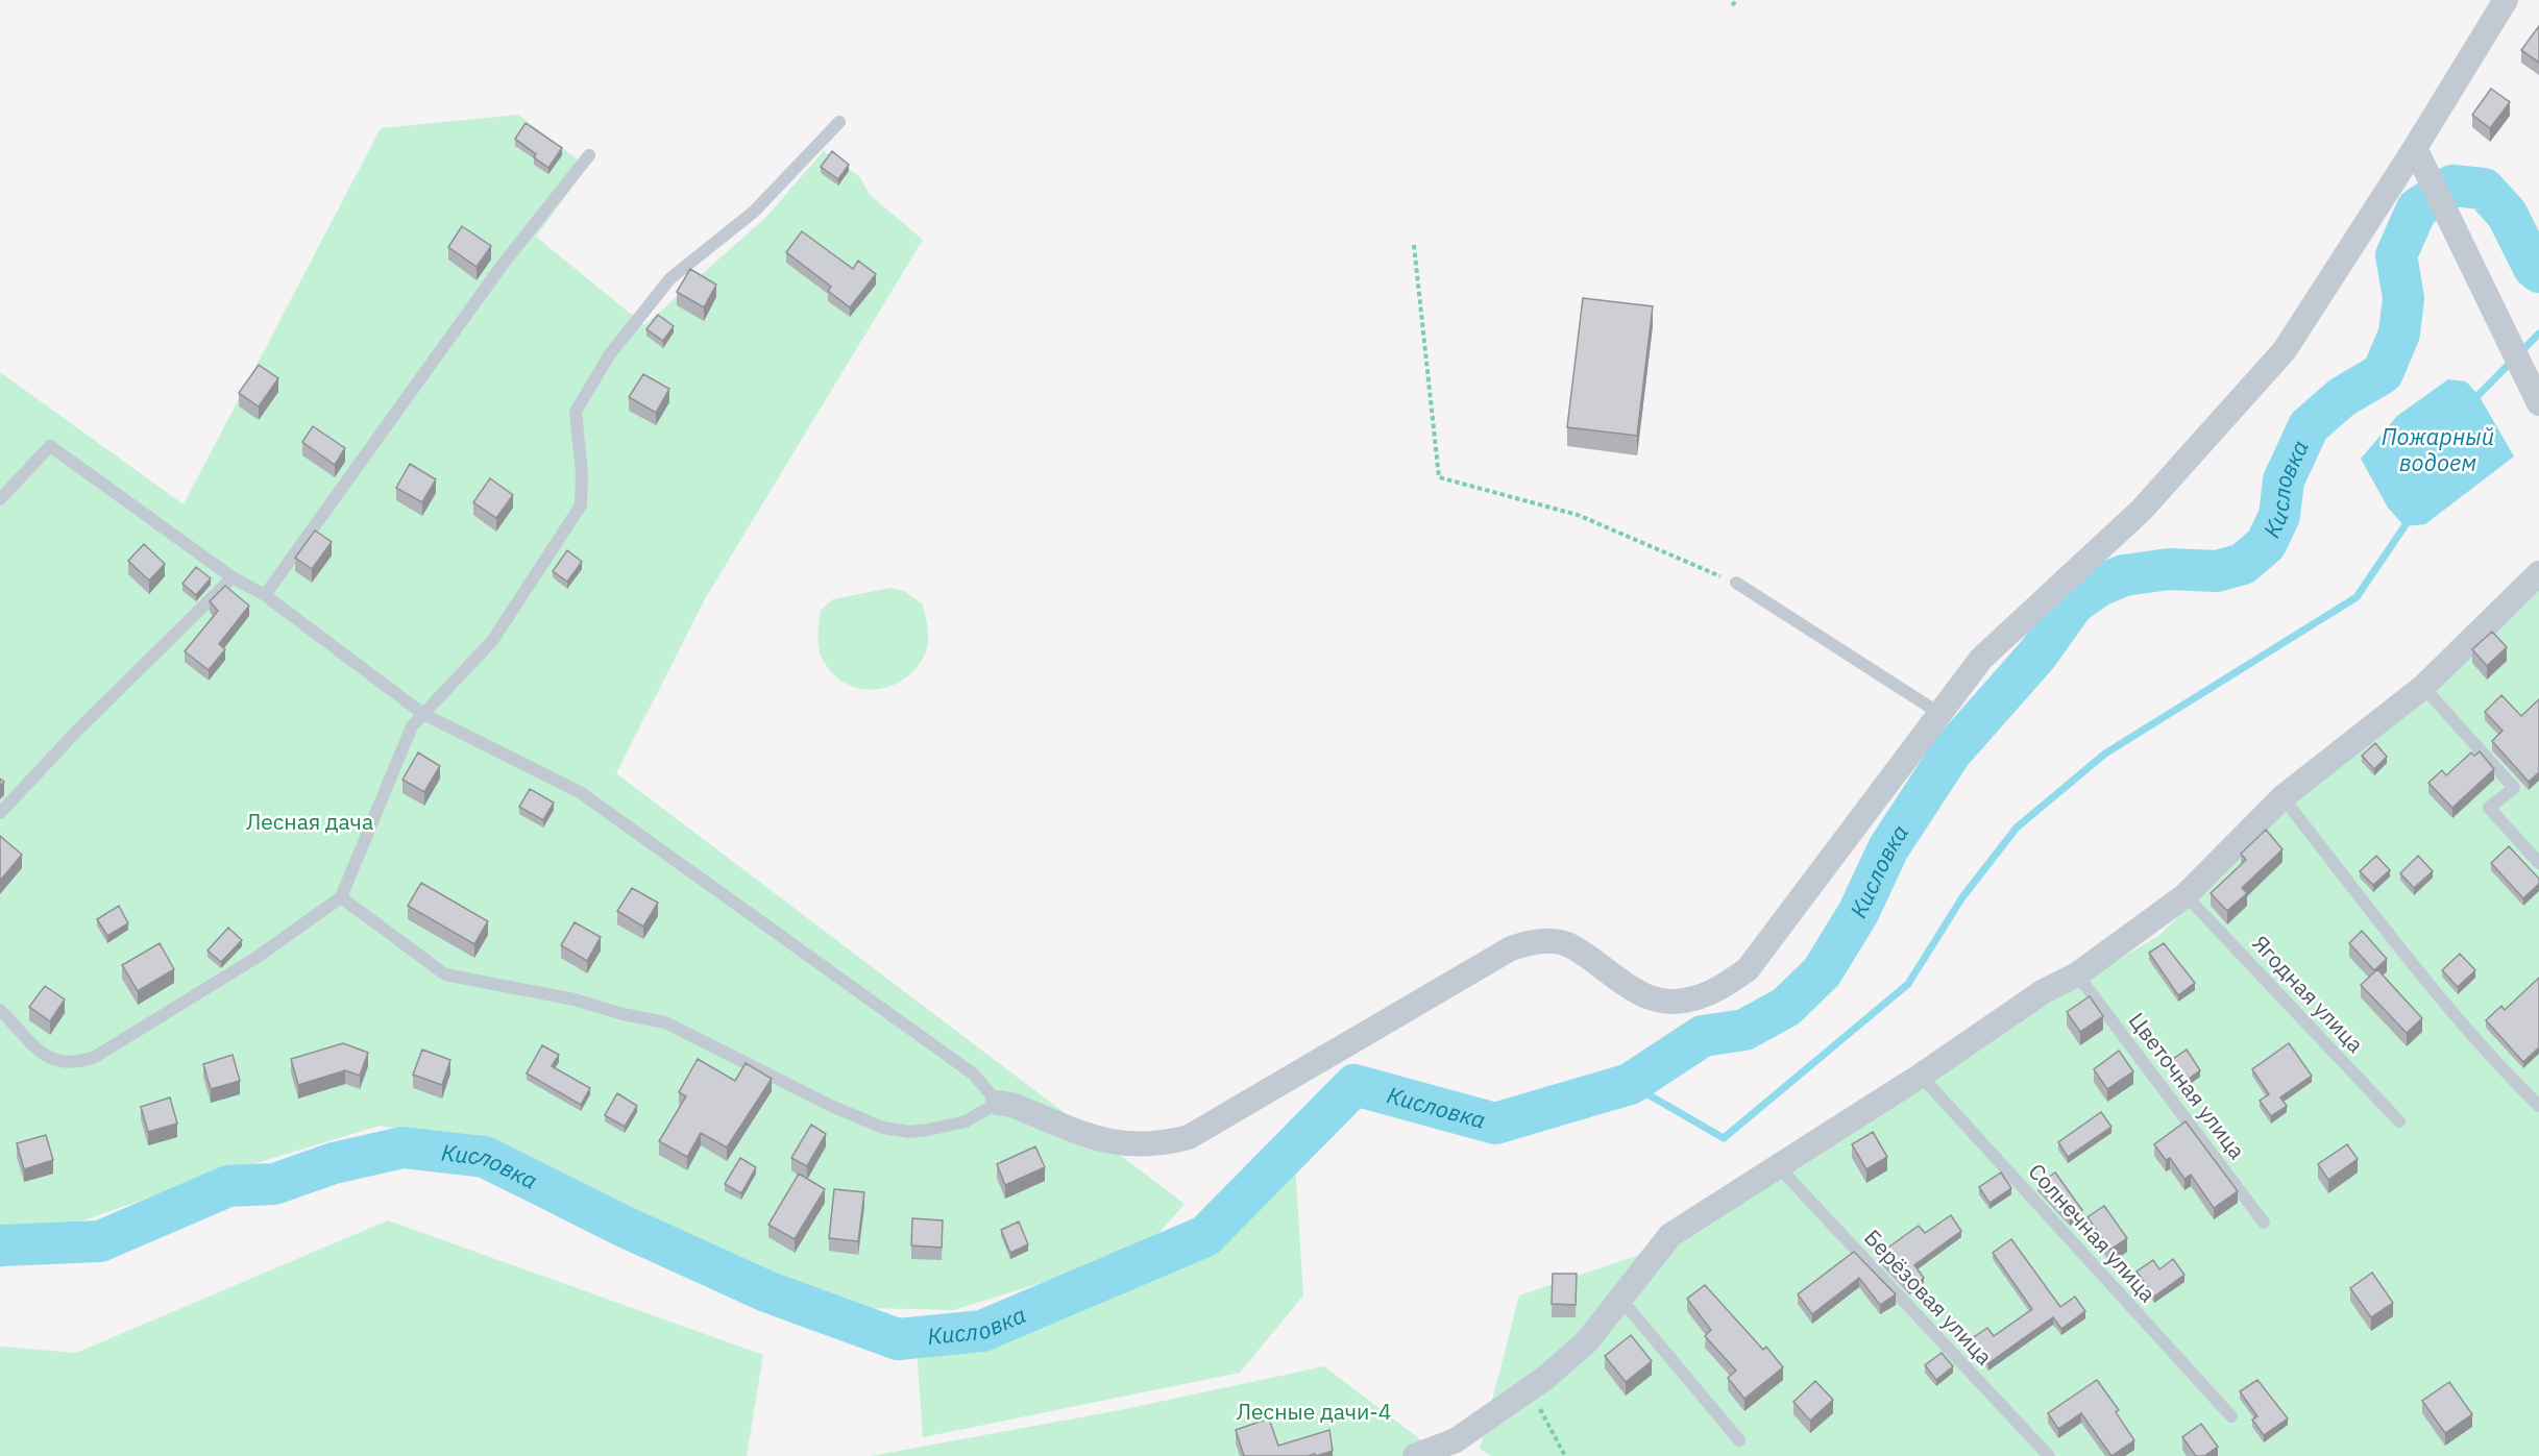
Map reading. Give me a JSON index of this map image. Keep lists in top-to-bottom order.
{
  "streets": {
    "lane": [
      "Ягодная улица",
      "Цветочная улица",
      "Солнечная улица",
      "Берёзовая улица"
    ]
  },
  "water": ["Пожарный водоем", "Кисловка"],
  "parks": ["Лесная дача", "Лесные дачи-4"]
}
